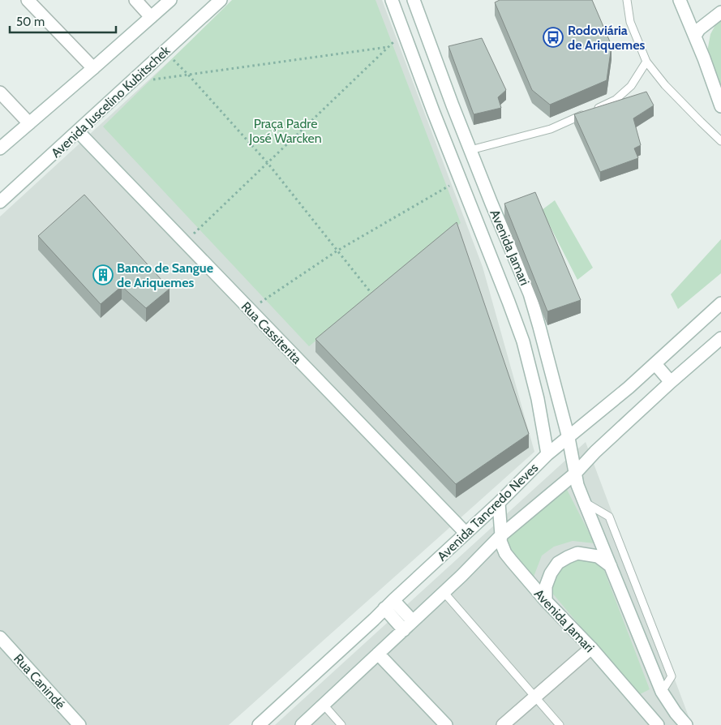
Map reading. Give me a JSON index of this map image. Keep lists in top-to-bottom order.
{
  "streets": {
    "main road": [
      "Avenida Juscelino Kubitschek",
      "Avenida Jamari",
      "Rua Cassiterita",
      "Avenida Tancredo Neves",
      "Rua Canindé"
    ]
  },
  "crossings": [
    ["Avenida Juscelino Kubitschek", "Rua Cassiterita"],
    ["Avenida Jamari", "Avenida Tancredo Neves"],
    ["Rua Cassiterita", "Avenida Tancredo Neves"]
  ],
  "parks": ["Praça Padre José Warcken"],
  "places": {
    "bus stop": ["Rodoviária de Ariquemes"],
    "building": ["Banco de Sangue de Ariquemes"]
  },
  "scale_bar": "50 m"
}
